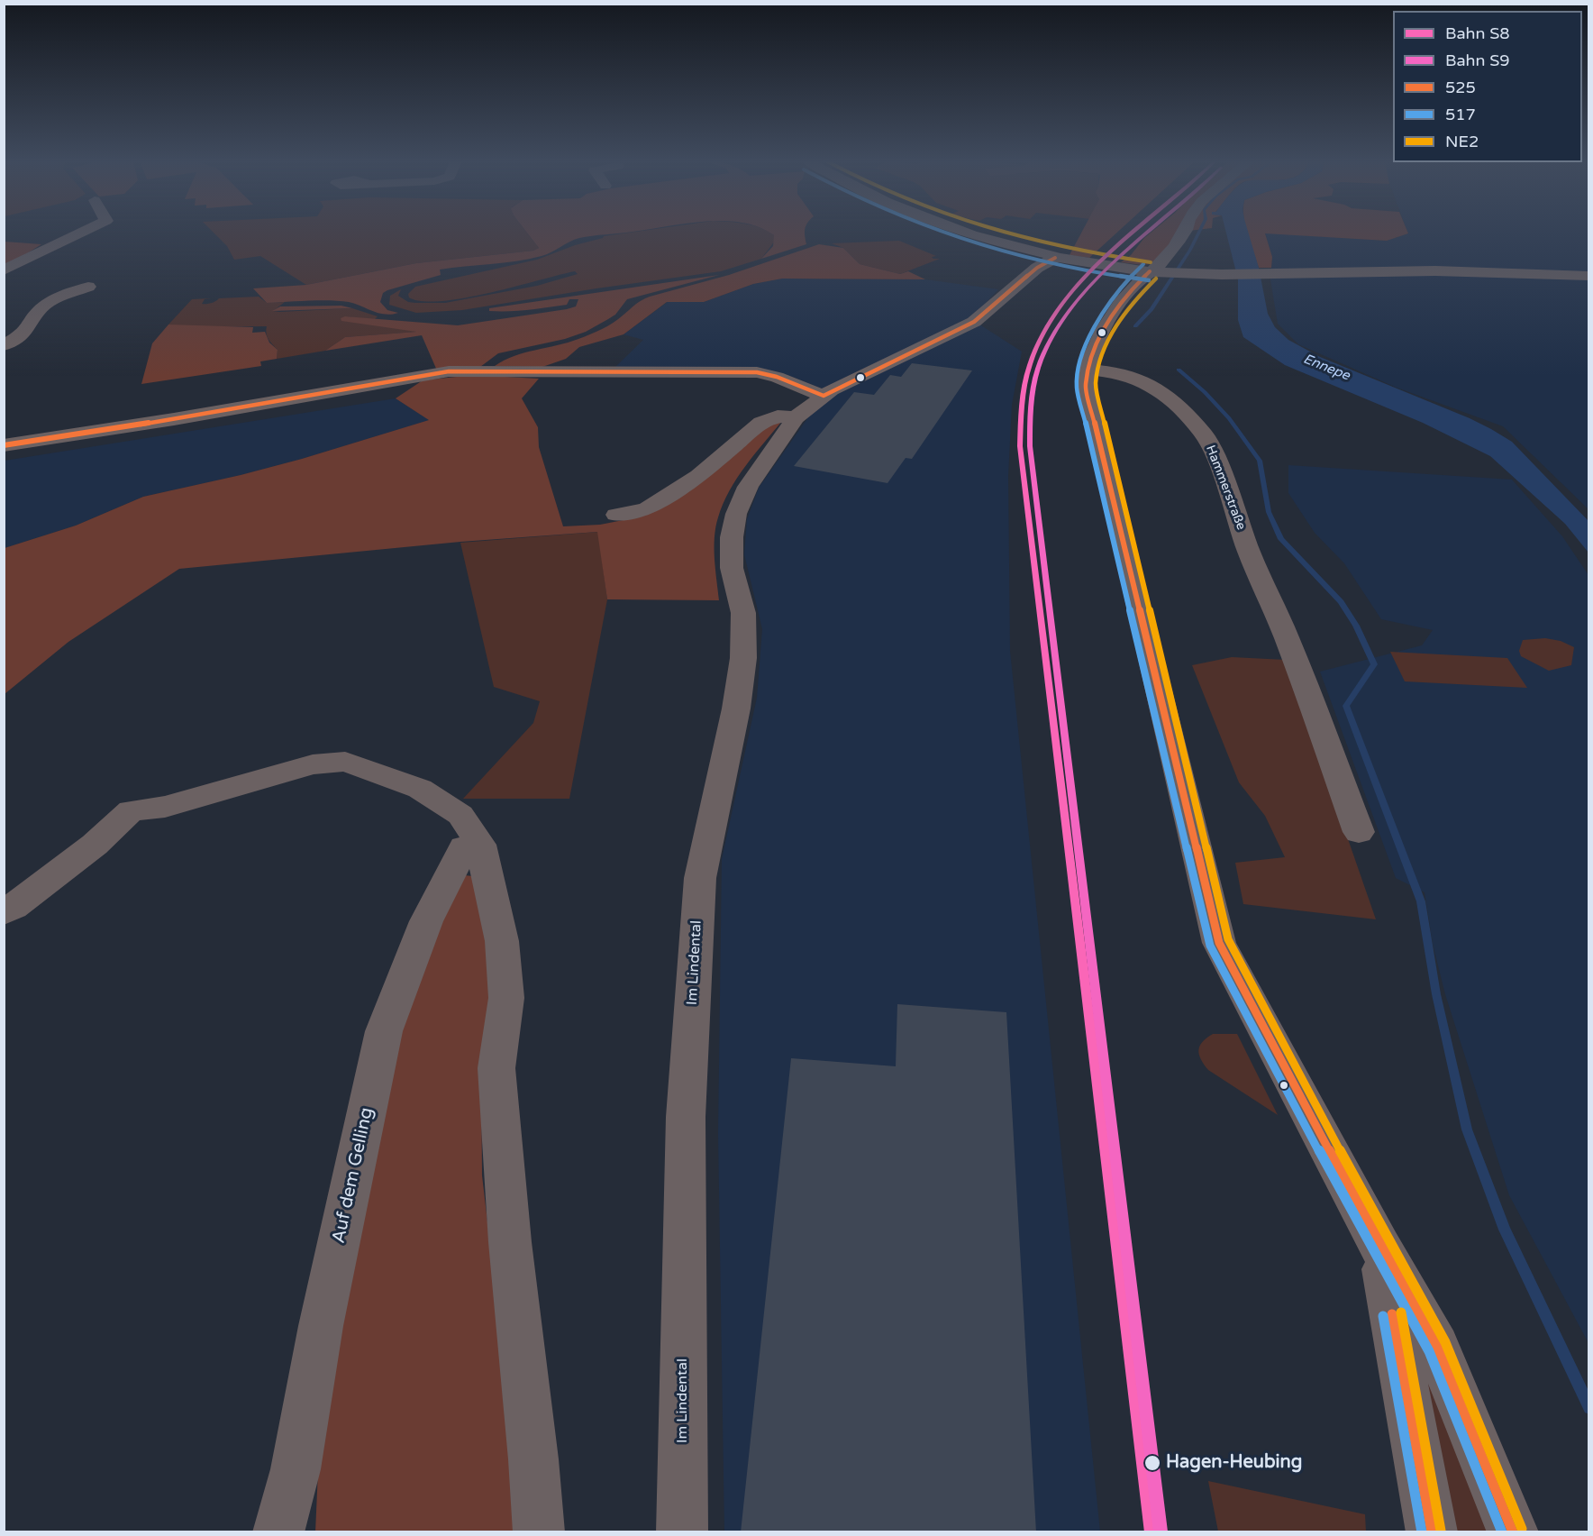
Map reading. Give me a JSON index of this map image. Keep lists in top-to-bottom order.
{
  "streets": {
    "street": ["Hammerstraße", "Im Lindental", "Auf dem Gelling"]
  },
  "water": ["Ennepe"],
  "places": ["Hagen-Heubing"],
  "lines": [
    "rail line S8",
    "rail line S9",
    "transit line 517",
    "transit line NE2",
    "transit line 525"
  ],
  "legend": [
    "Bahn S8",
    "Bahn S9",
    "525",
    "517",
    "NE2"
  ]
}
